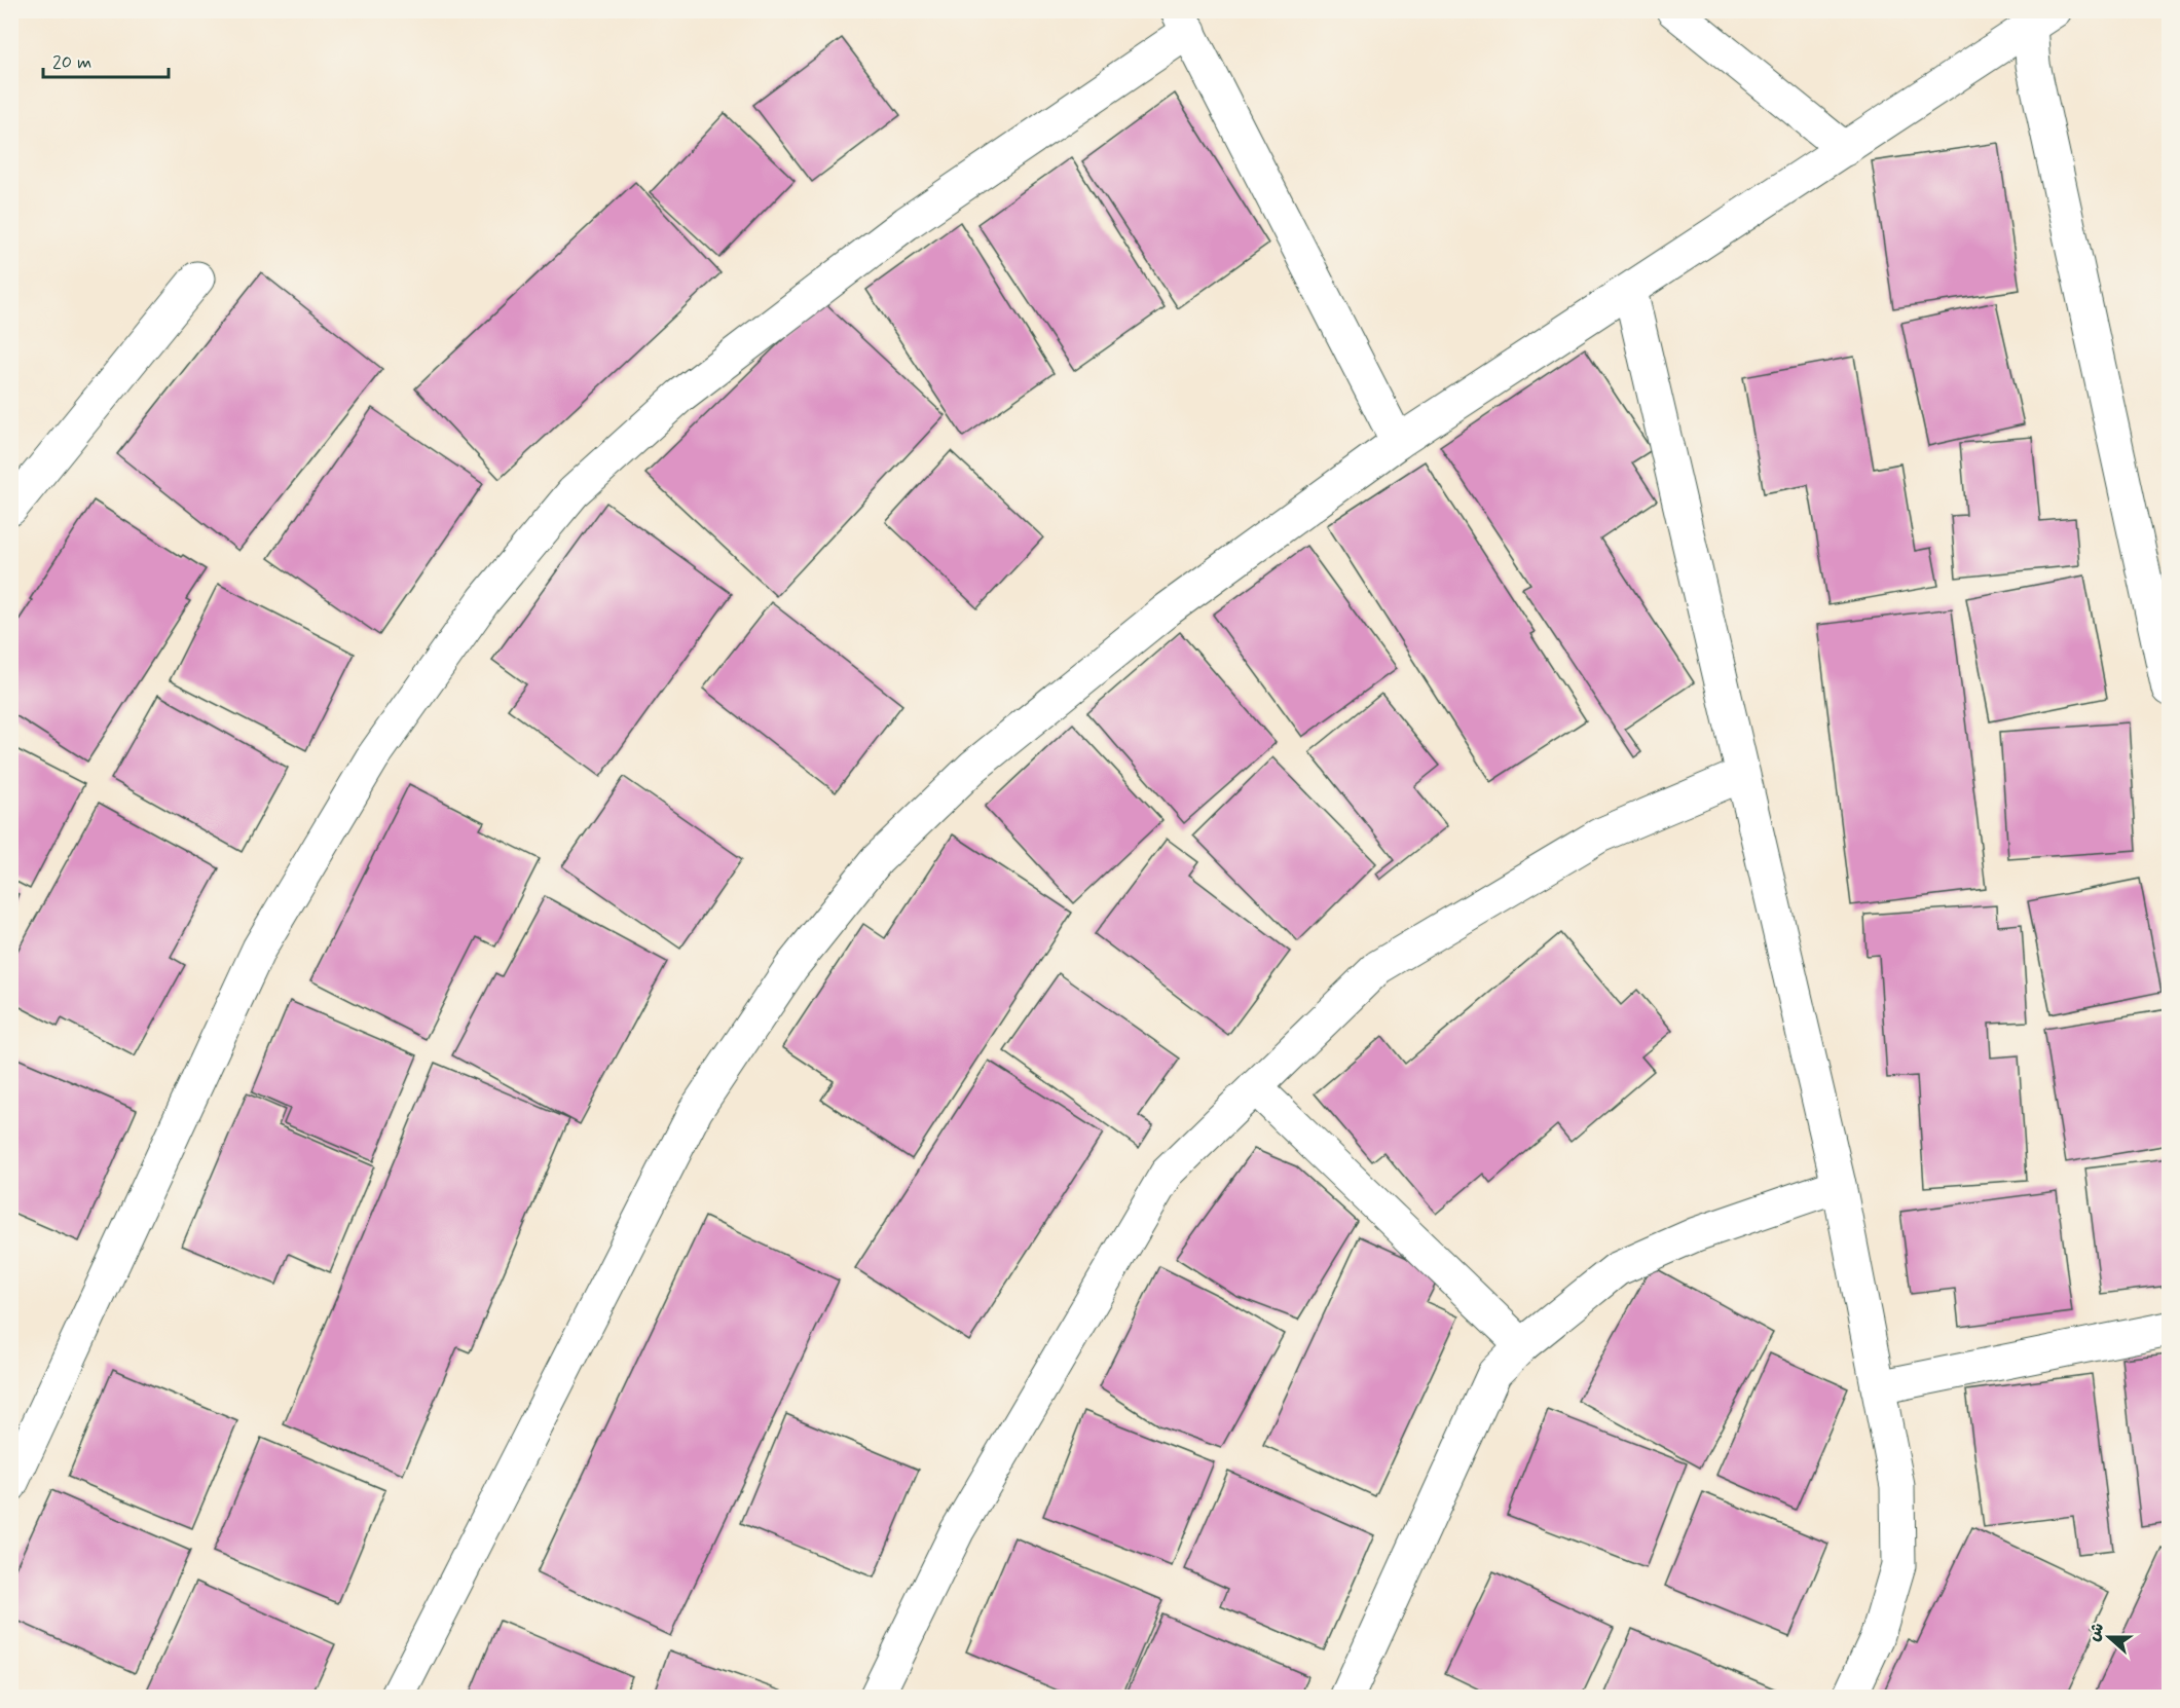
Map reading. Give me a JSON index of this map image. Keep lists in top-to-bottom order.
{
  "scale_bar": "20 m",
  "north": "left"
}
